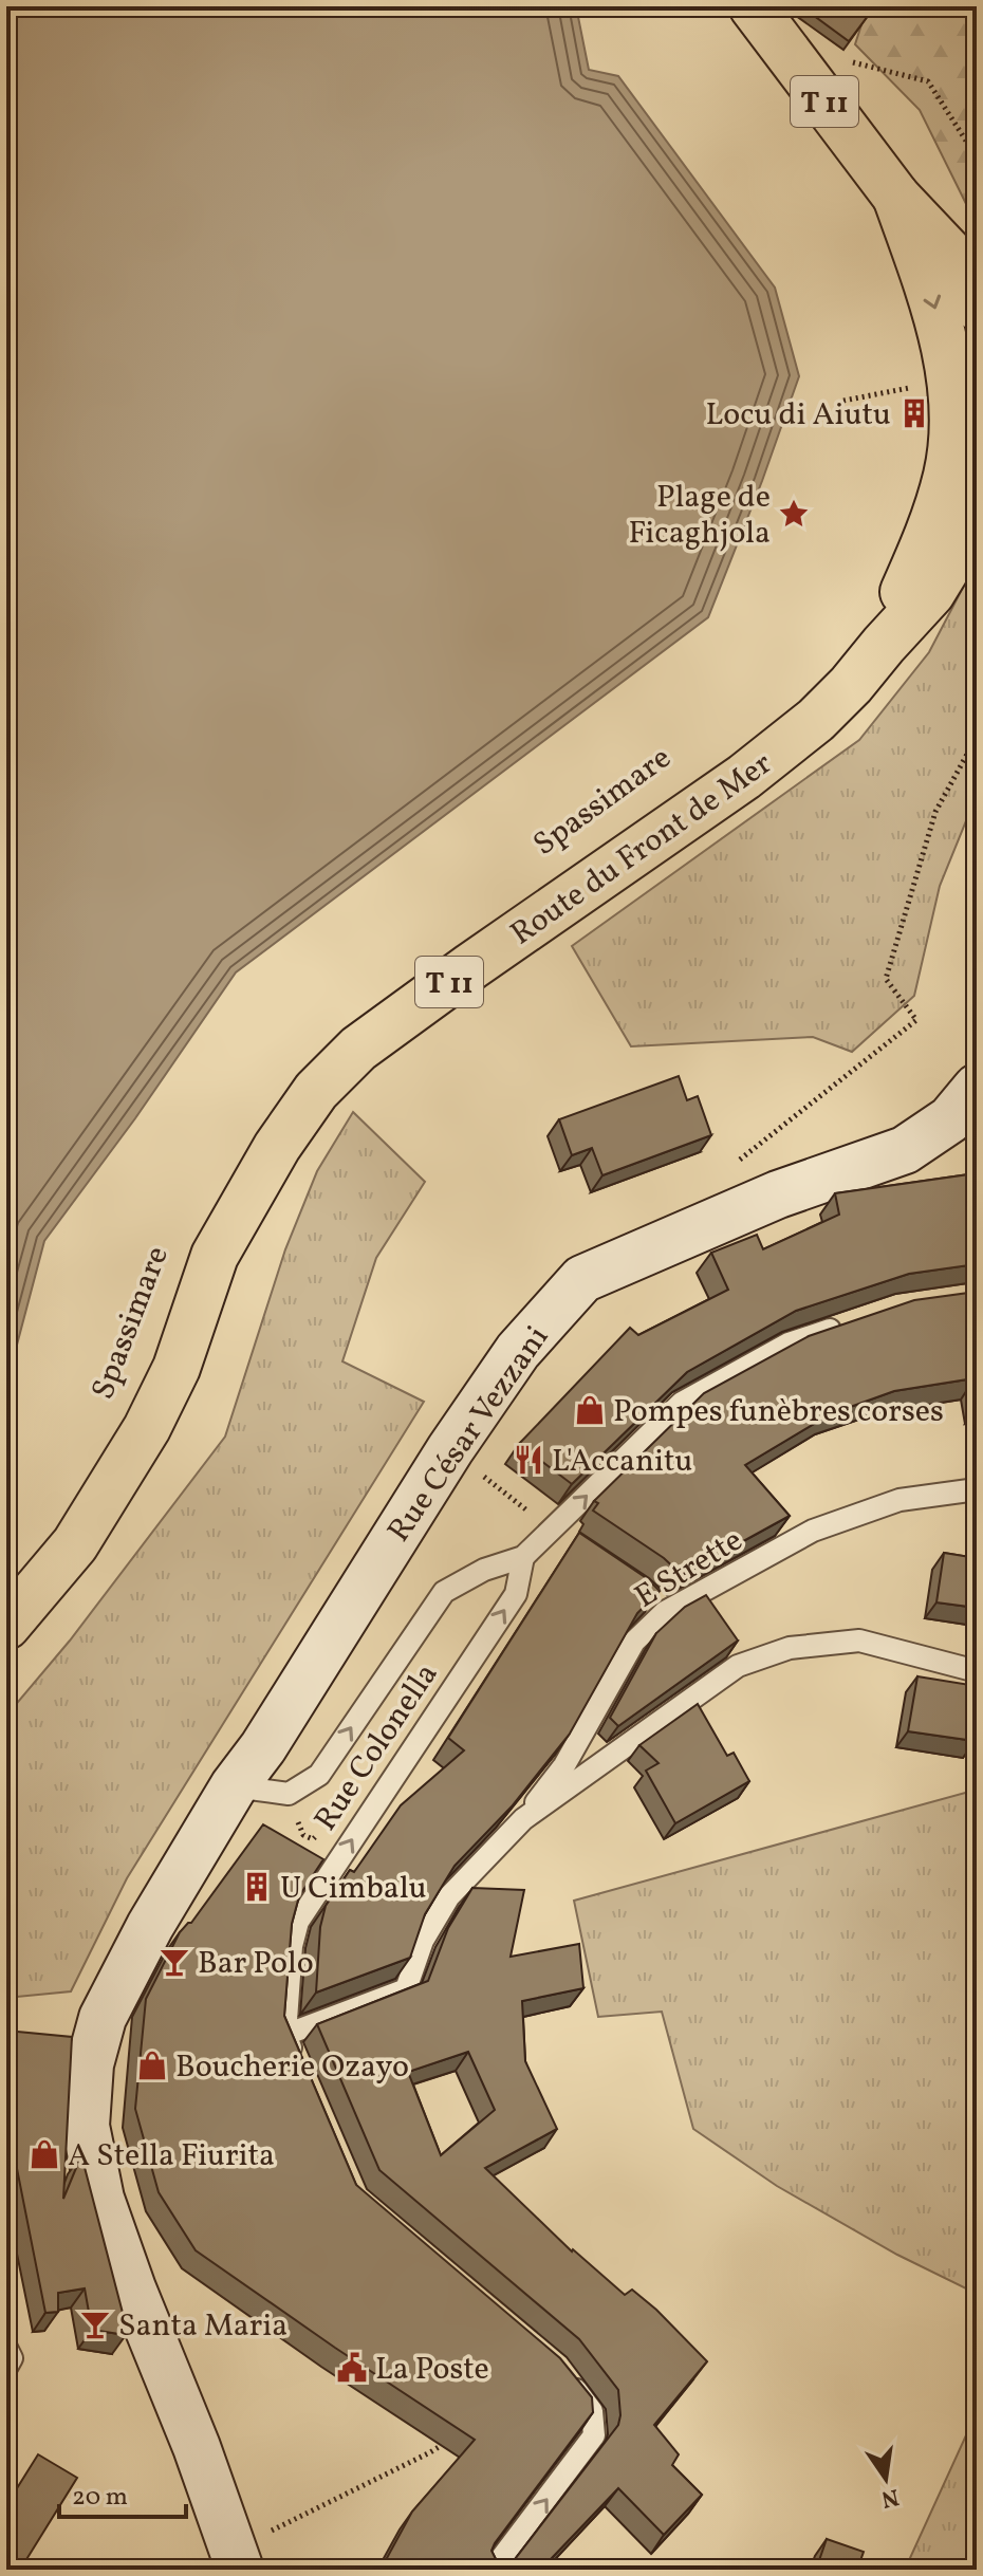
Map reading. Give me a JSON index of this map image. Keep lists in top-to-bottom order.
{
  "streets": {
    "main road": ["T 11", "Route du Front de Mer", "Rue César Vezzani"],
    "lane": ["E Strette", "Rue Colonella"]
  },
  "one_way": ["Rue Colonella"],
  "places": {
    "building": ["Locu di Aiutu", "U Cimbalu"],
    "place": ["Plage de Ficaghjola"],
    "shop": ["Pompes funèbres corses", "Boucherie Ozayo", "A Stella Fiurita"],
    "restaurant": ["L'Accanitu"],
    "bar": ["Bar Polo", "Santa Maria"],
    "public building": ["La Poste"]
  },
  "scale_bar": "20 m",
  "north": "bottom"
}
